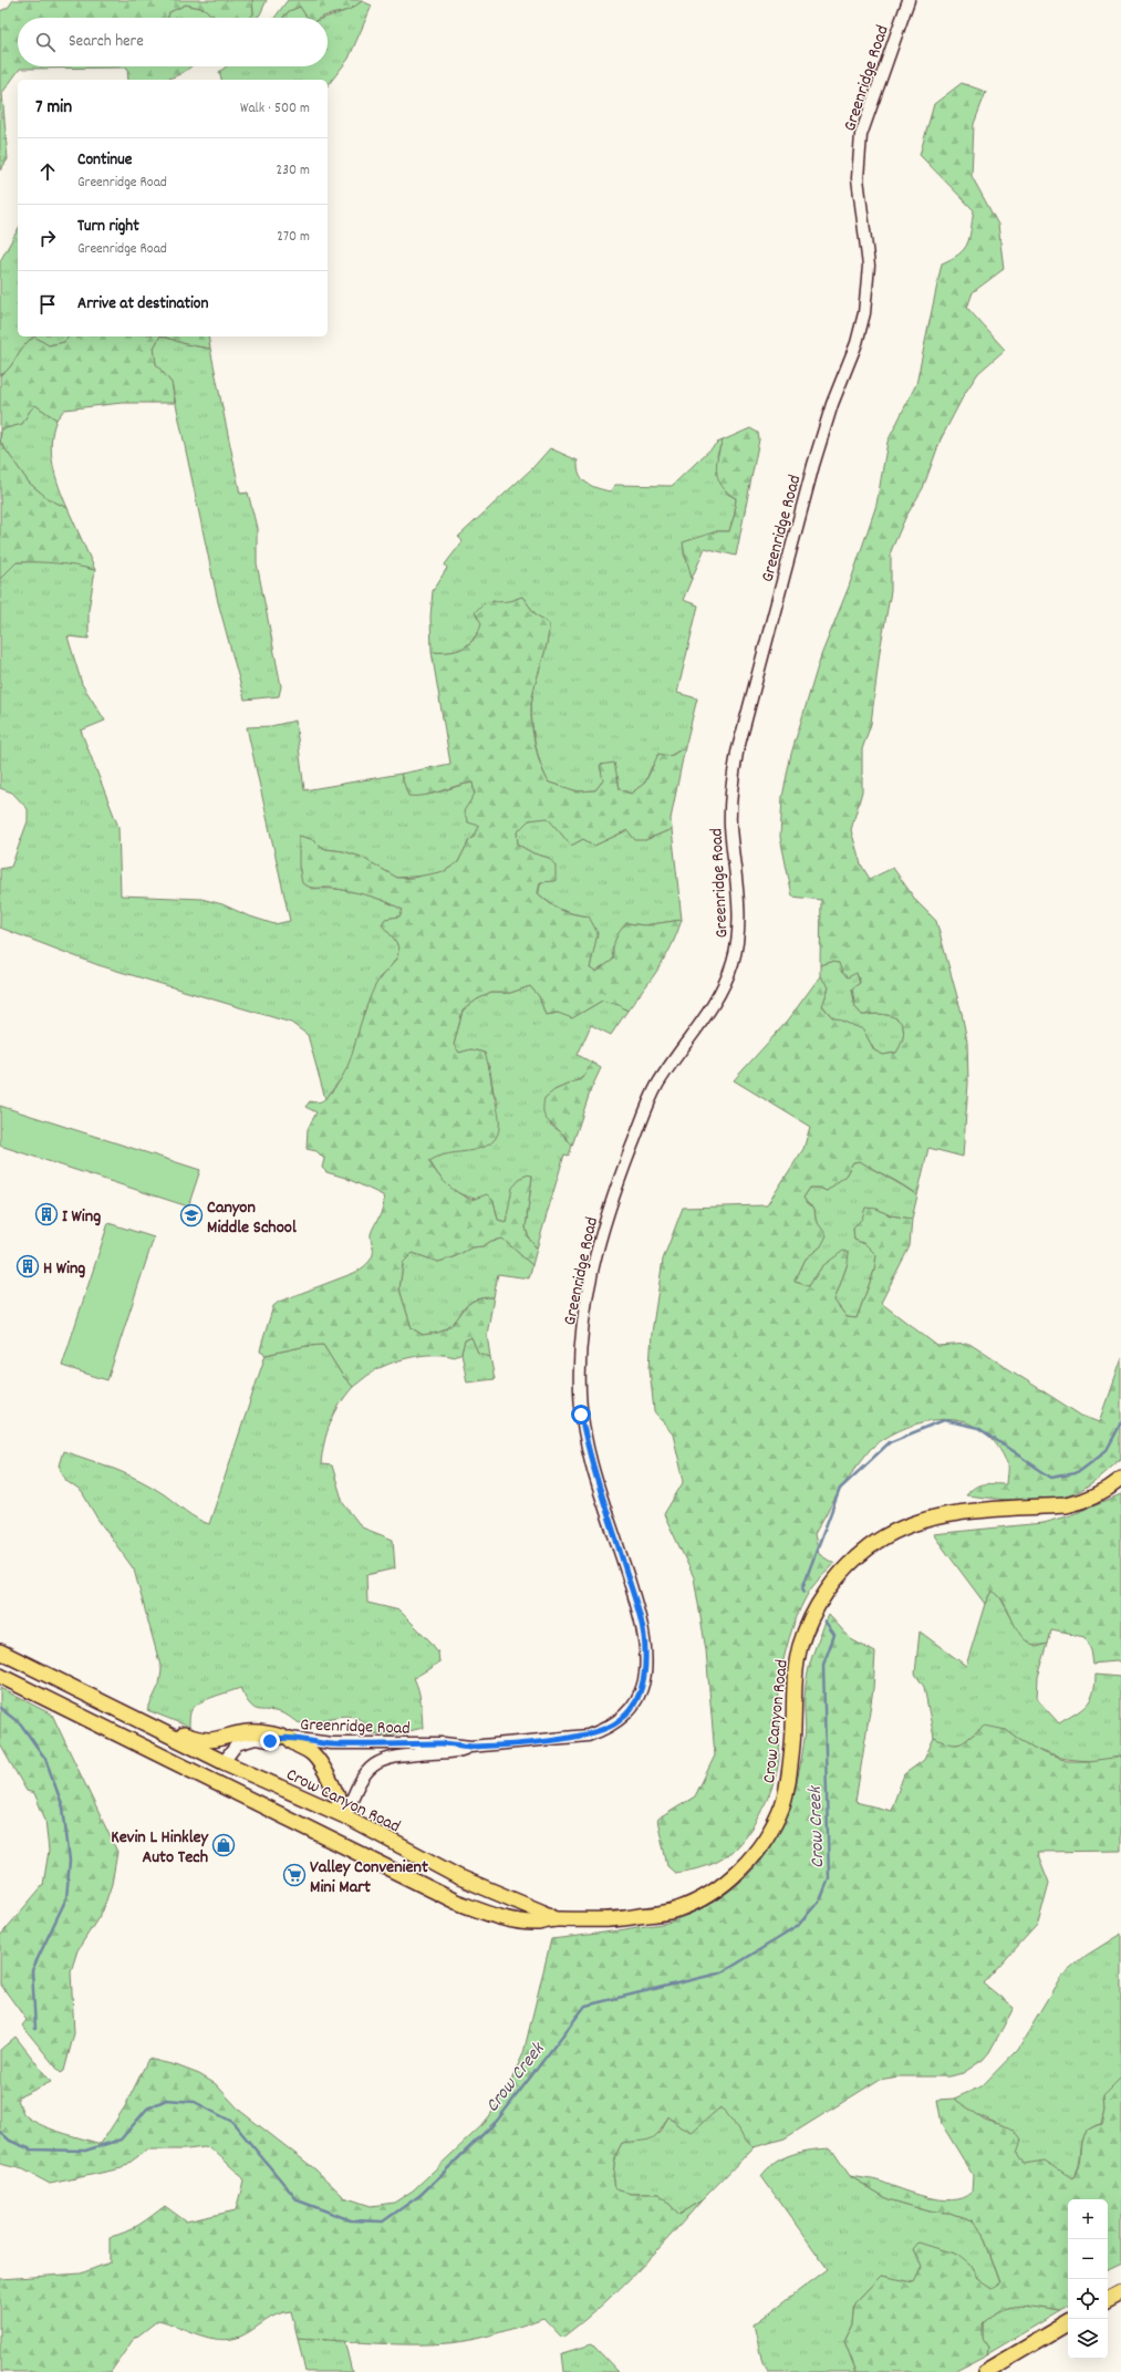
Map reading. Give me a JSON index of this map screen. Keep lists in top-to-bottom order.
{
  "streets": {
    "main road": ["Crow Canyon Road"],
    "street": ["Greenridge Road"]
  },
  "crossings": [
    ["Greenridge Road", "Crow Canyon Road"]
  ],
  "water": ["Crow Creek"],
  "places": {
    "building": ["I Wing", "H Wing"],
    "school or university": ["Canyon Middle School"],
    "shop": ["Kevin L Hinkley Auto Tech"],
    "supermarket": ["Valley Convenient Mini Mart"]
  },
  "page": {
    "search": "Search here",
    "heading": ["7 min", "Walk · 500 m"],
    "list": [
      ["Continue", "Greenridge Road", "230 m"],
      ["Turn right", "Greenridge Road", "270 m"],
      "Arrive at destination"
    ],
    "map_buttons": ["+", "−"]
  }
}
